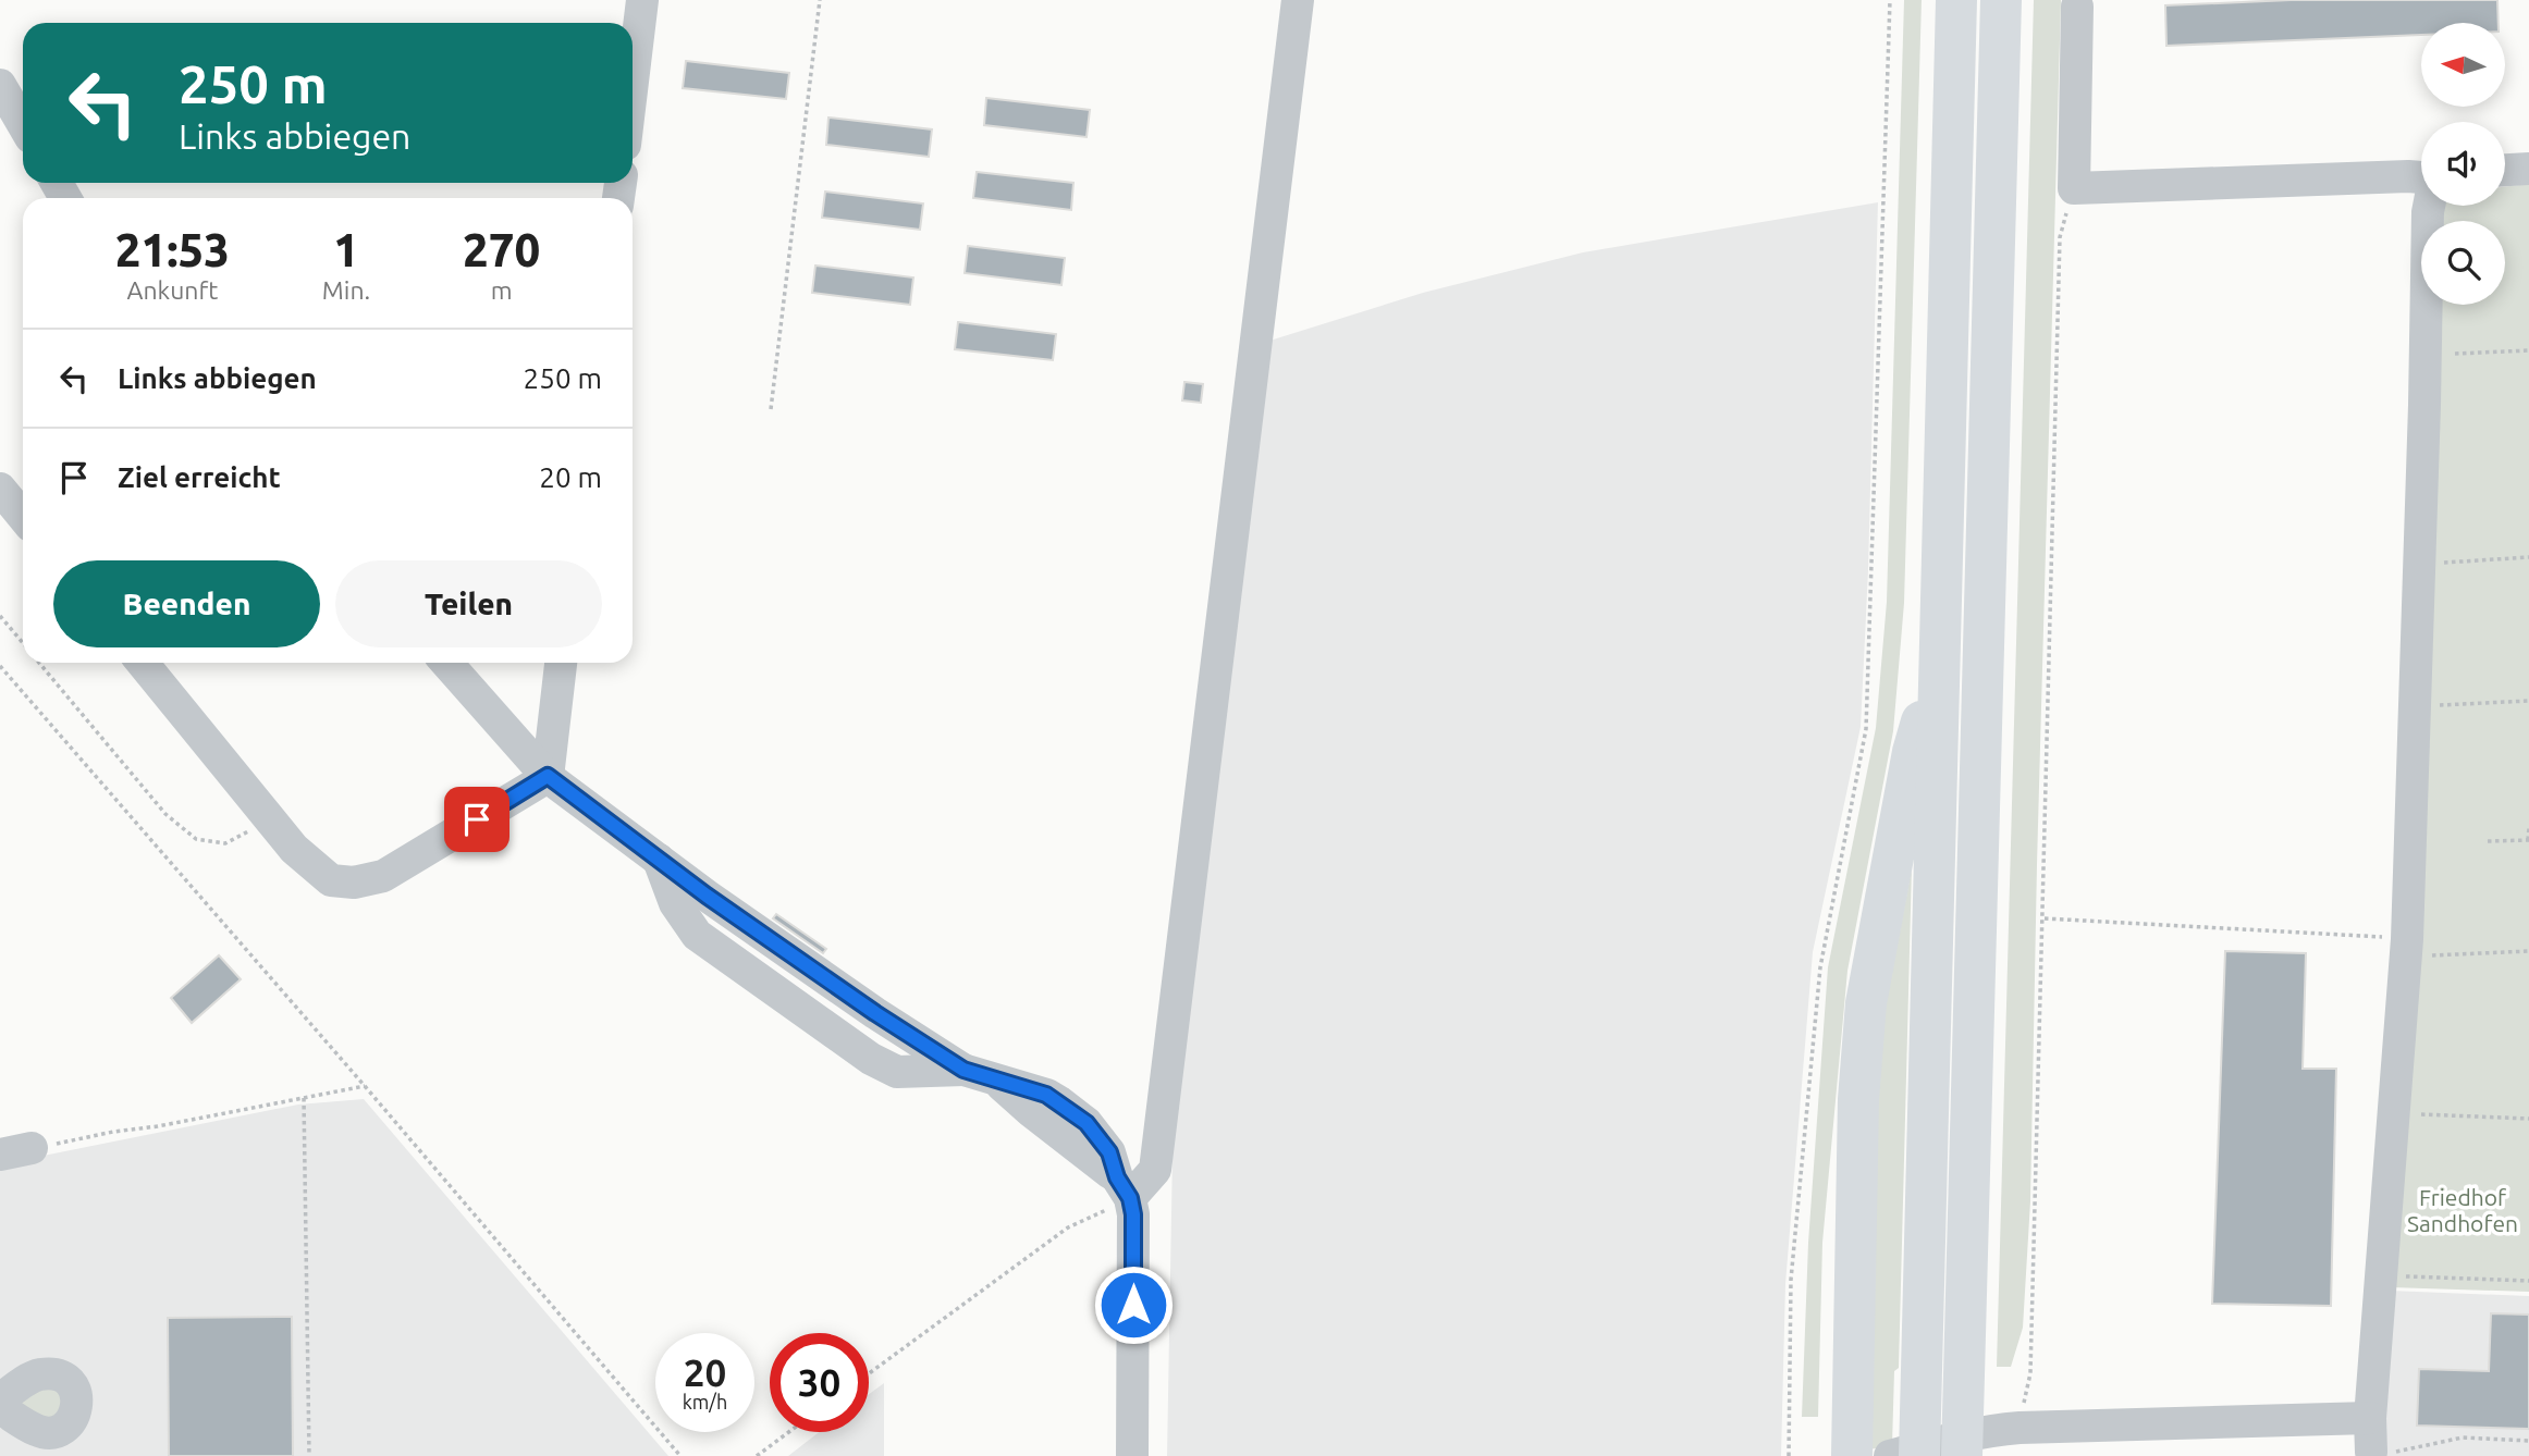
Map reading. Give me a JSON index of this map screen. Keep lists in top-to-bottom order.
{
  "parks": ["Friedhof Sandhofen"],
  "north": "left",
  "page": {
    "turn": ["250 m", "Links abbiegen"],
    "eta": [
      "21:53",
      "Ankunft",
      "1",
      "Min.",
      "270",
      "m"
    ],
    "list": [
      {
        "name": "Links abbiegen",
        "value": "250 m"
      },
      {
        "name": "Ziel erreicht",
        "value": "20 m"
      }
    ],
    "buttons": ["Beenden", "Teilen"],
    "speed": "20 km/h",
    "limit": "30"
  }
}
